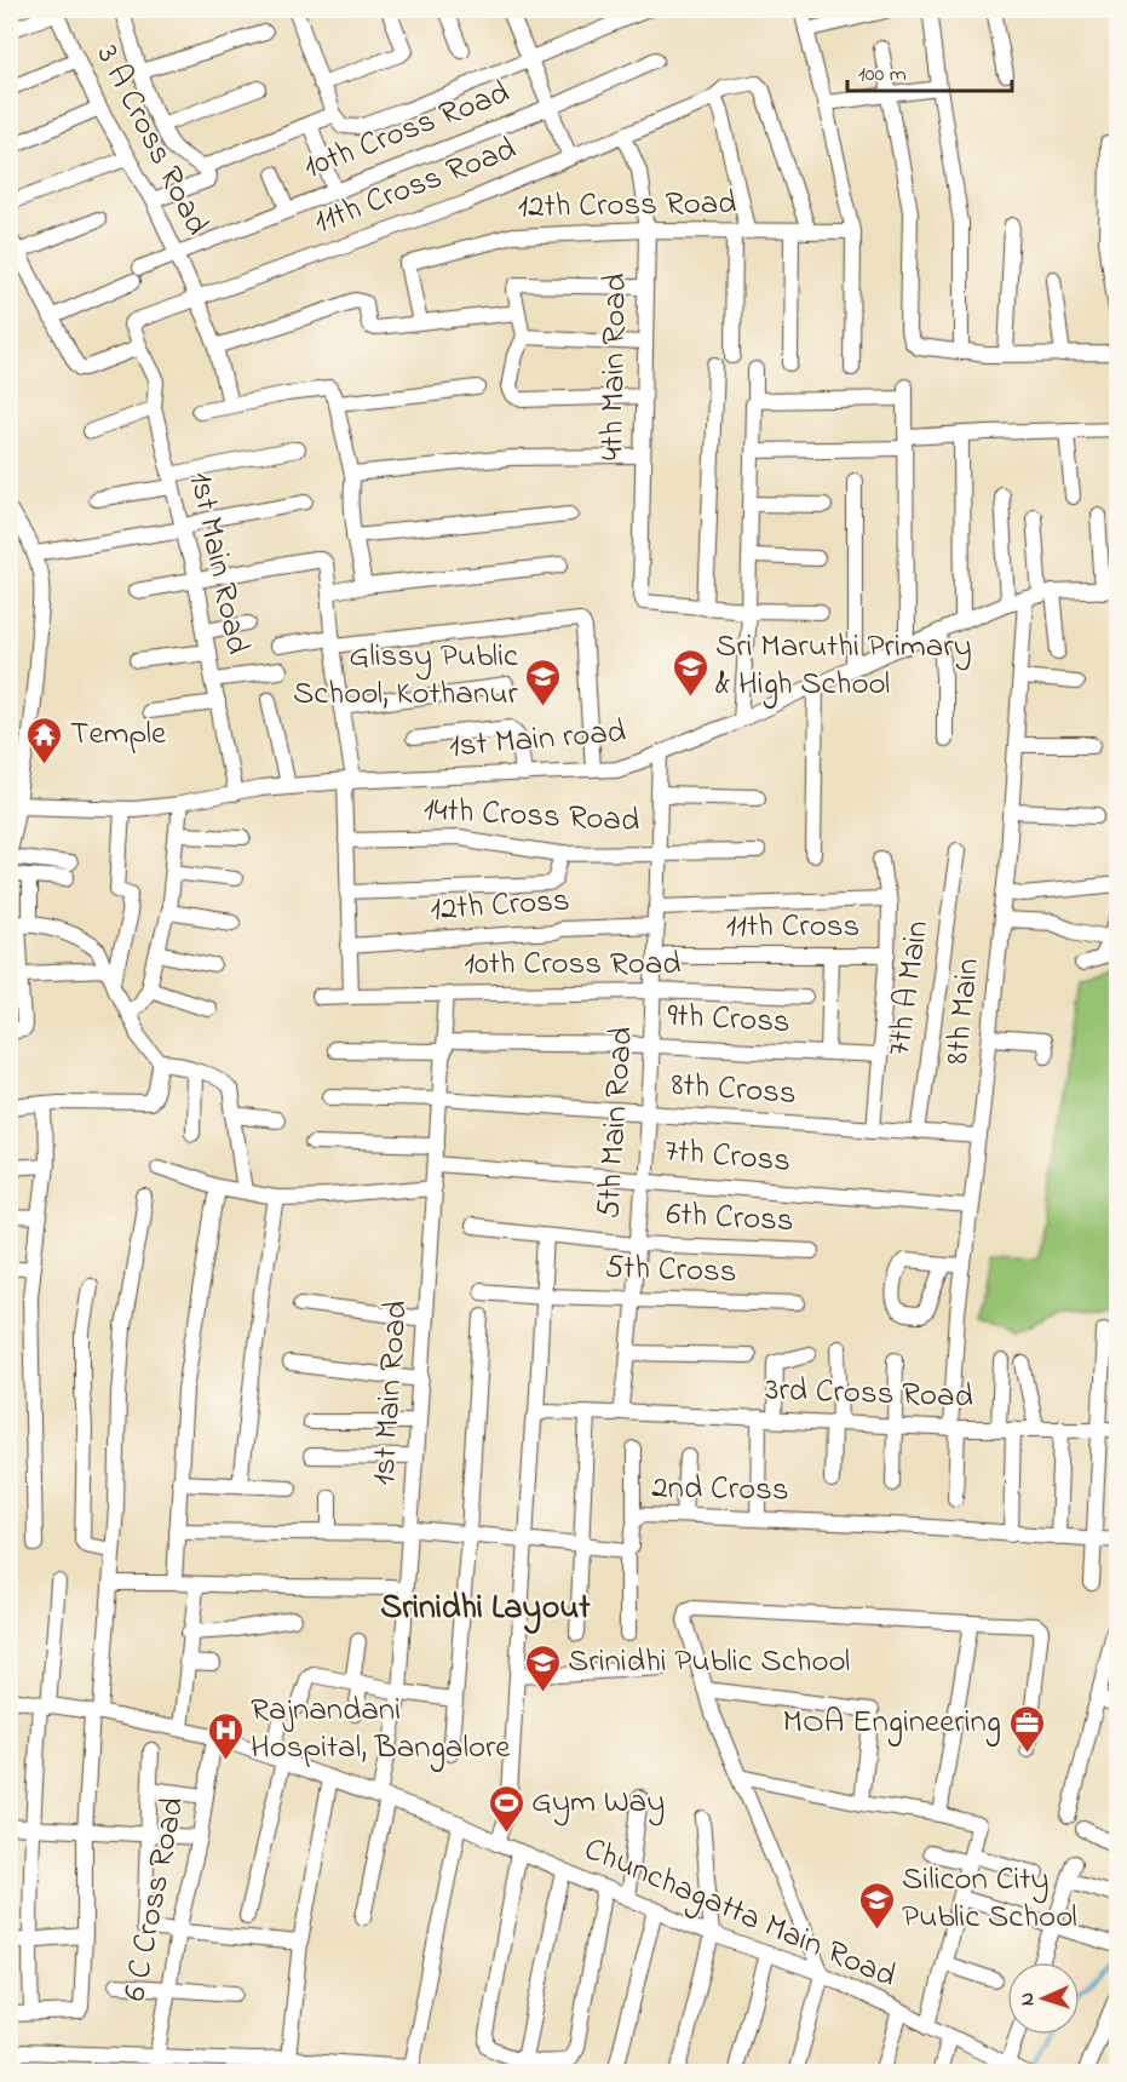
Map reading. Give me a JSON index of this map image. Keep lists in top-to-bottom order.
{
  "streets": {
    "street": [
      "10th Cross Road",
      "3 A Cross Road",
      "11th Cross Road",
      "12th Cross Road",
      "4th Main Road",
      "1st Main Road",
      "1st Main road",
      "14th Cross Road",
      "12th Cross",
      "11th Cross",
      "7th A Main",
      "8th Main",
      "9th Cross",
      "8th Cross",
      "5th Main Road",
      "7th Cross",
      "6th Cross",
      "5th Cross",
      "3rd Cross Road",
      "2nd Cross",
      "6 C Cross Road",
      "Chunchagatta Main Road"
    ]
  },
  "crossings": [
    ["10th Cross Road", "3 A Cross Road"],
    ["10th Cross Road", "1st Main Road"],
    ["10th Cross Road", "5th Main Road"],
    ["3 A Cross Road", "11th Cross Road"],
    ["11th Cross Road", "12th Cross Road"],
    ["11th Cross Road", "4th Main Road"],
    ["11th Cross Road", "1st Main Road"],
    ["12th Cross Road", "4th Main Road"],
    ["1st Main Road", "1st Main road"],
    ["1st Main Road", "9th Cross"],
    ["1st Main Road", "8th Cross"],
    ["1st Main Road", "7th Cross"],
    ["1st Main Road", "2nd Cross"],
    ["1st Main Road", "Chunchagatta Main Road"],
    ["1st Main road", "8th Main"],
    ["1st Main road", "5th Main Road"],
    ["14th Cross Road", "5th Main Road"],
    ["12th Cross", "5th Main Road"],
    ["11th Cross", "5th Main Road"],
    ["7th A Main", "8th Cross"],
    ["8th Main", "8th Cross"],
    ["8th Main", "7th Cross"],
    ["8th Main", "3rd Cross Road"],
    ["9th Cross", "5th Main Road"],
    ["8th Cross", "5th Main Road"],
    ["5th Main Road", "7th Cross"],
    ["5th Main Road", "6th Cross"],
    ["5th Main Road", "5th Cross"],
    ["5th Main Road", "3rd Cross Road"],
    ["6 C Cross Road", "Chunchagatta Main Road"]
  ],
  "districts": ["Srinidhi Layout"],
  "places": {
    "school or university": [
      "Sri Maruthi Primary & High School",
      "Glissy Public School, Kothanur",
      "Srinidhi Public School",
      "Silicon City Public School"
    ],
    "temple": ["Temple"],
    "office": ["MOA Engineering"],
    "hospital": ["Rajnandani Hospital, Bangalore"],
    "sports": ["Gym Way"]
  },
  "scale_bar": "100 m",
  "north": "left"
}
